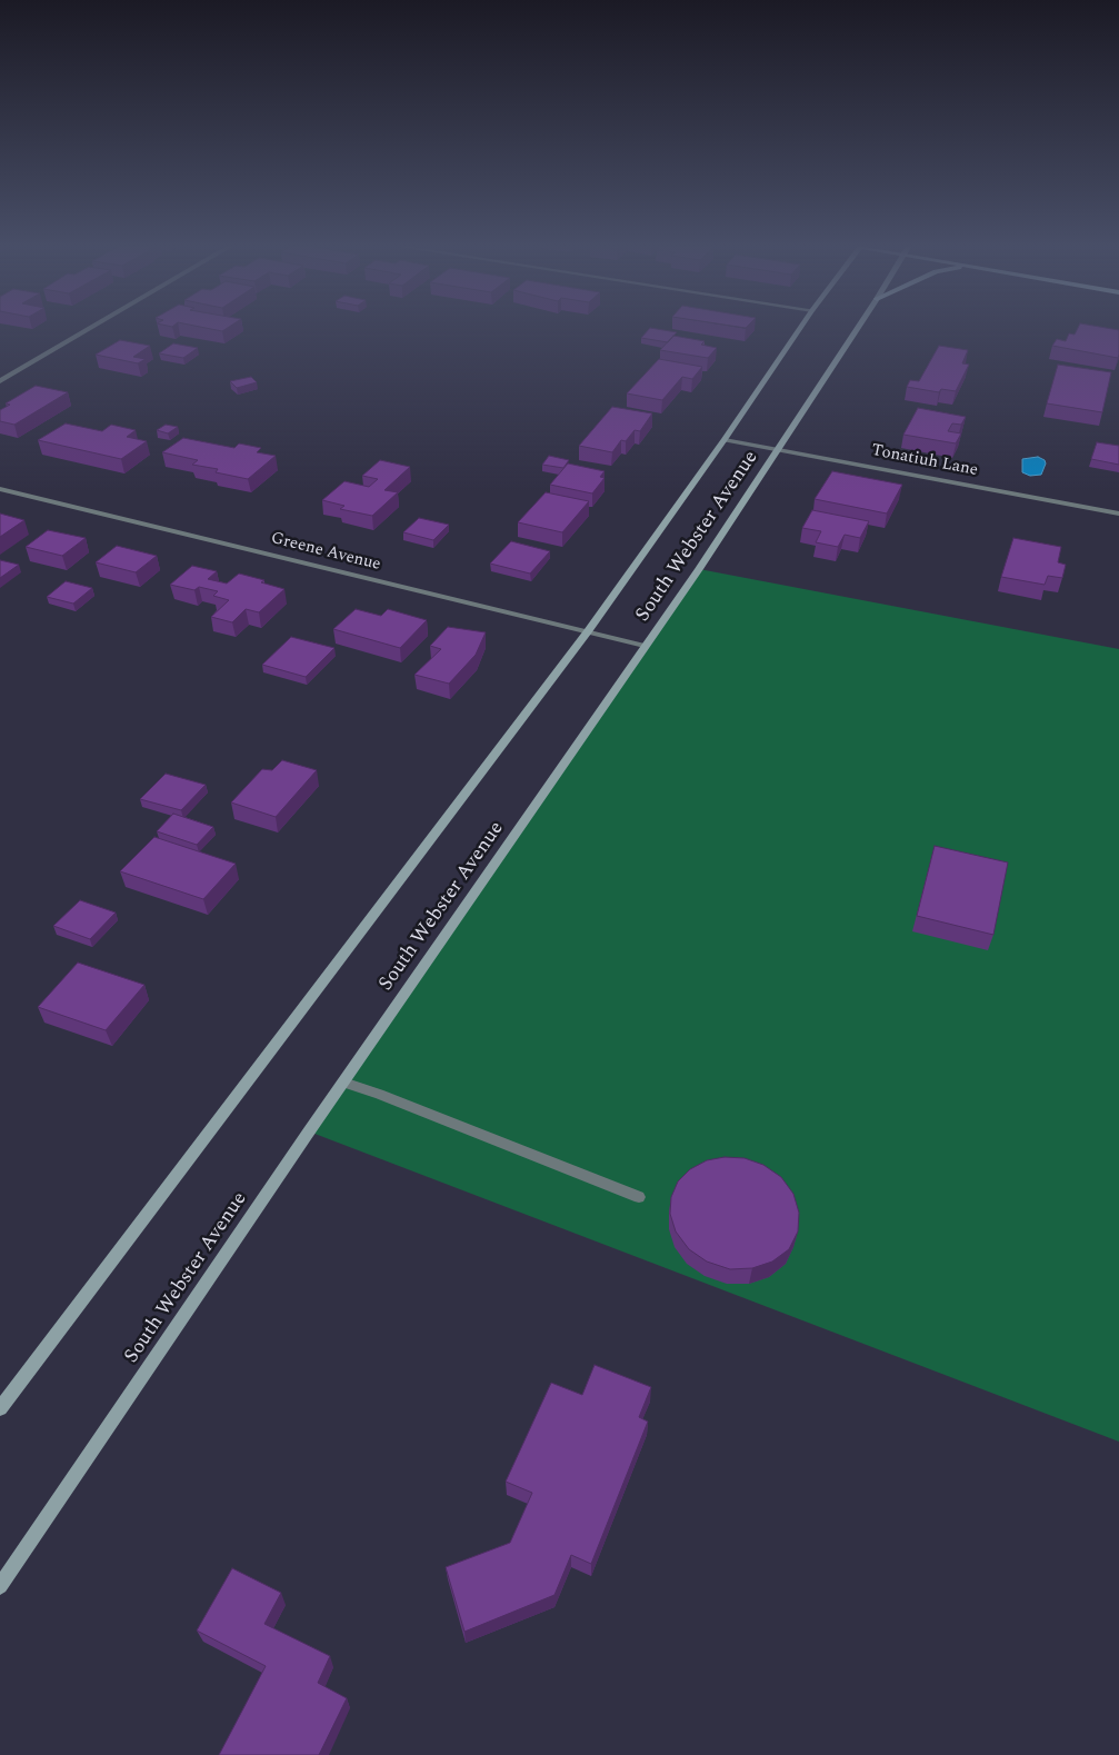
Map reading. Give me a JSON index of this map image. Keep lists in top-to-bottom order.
{
  "streets": {
    "main road": ["South Webster Avenue"],
    "street": ["Tonatiuh Lane", "Greene Avenue"]
  },
  "crossings": [
    ["Tonatiuh Lane", "South Webster Avenue"],
    ["South Webster Avenue", "Greene Avenue"]
  ]
}
